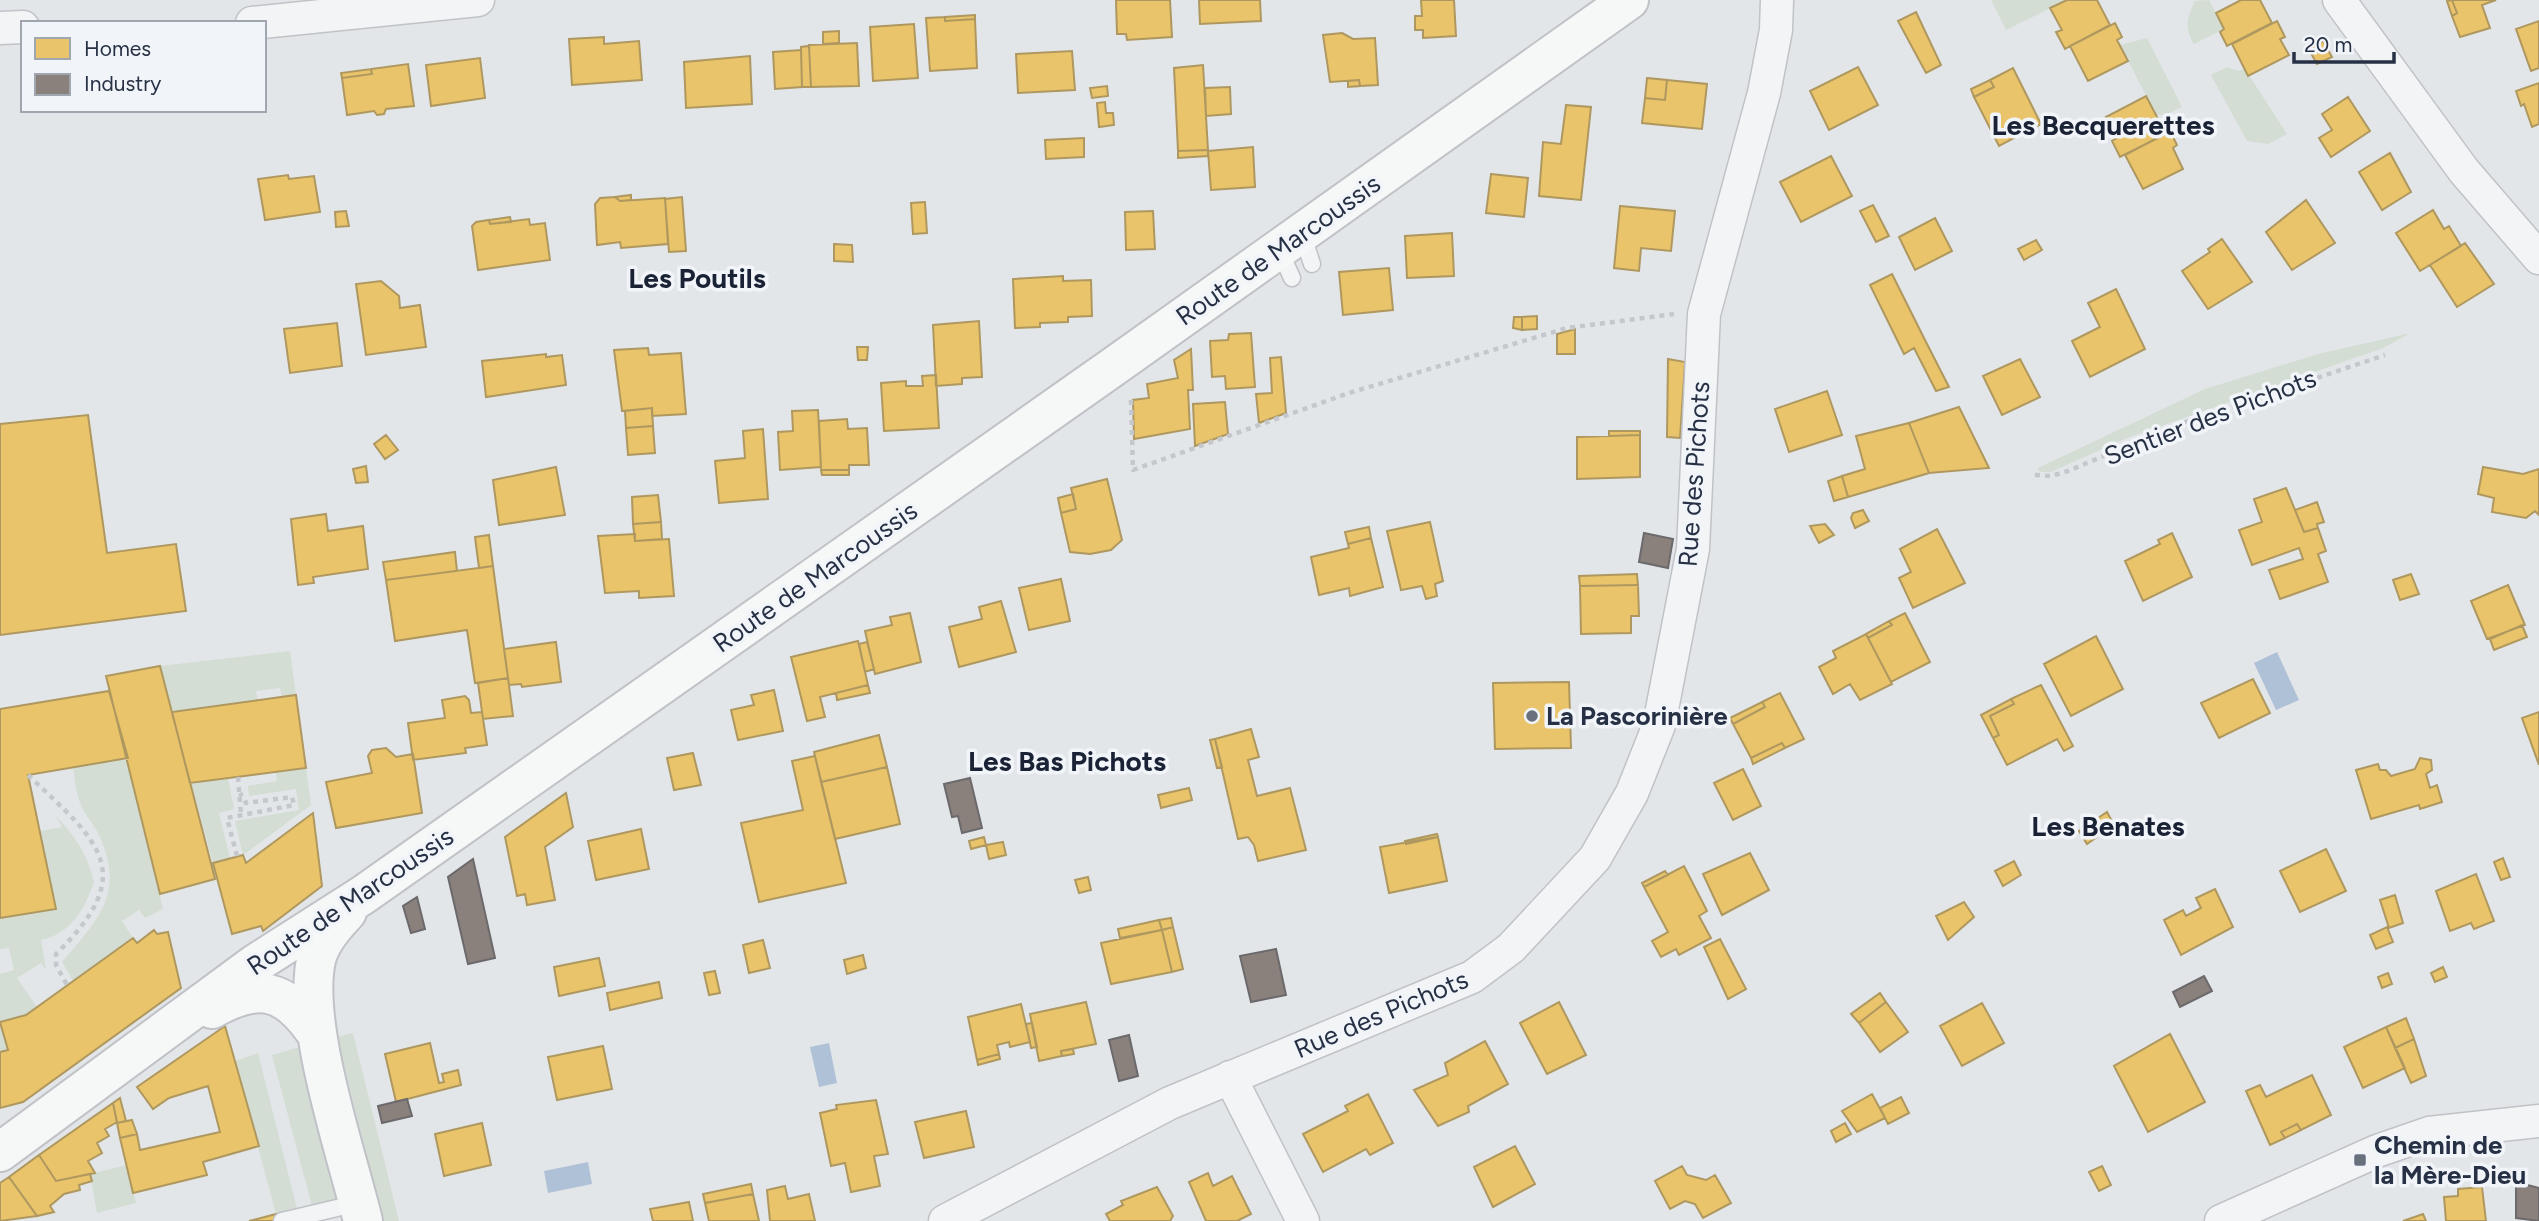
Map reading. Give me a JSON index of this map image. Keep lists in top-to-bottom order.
{
  "streets": {
    "main road": ["Route de Marcoussis"],
    "street": ["Rue des Pichots"],
    "path": ["Sentier des Pichots"]
  },
  "districts": [
    "Les Becquerettes",
    "Les Poutils",
    "Les Bas Pichots",
    "Les Benates"
  ],
  "places": {
    "other": ["La Pascorinière"],
    "transit": ["Chemin de la Mère-Dieu"]
  },
  "legend": ["Homes", "Industry"],
  "scale_bar": "20 m"
}
